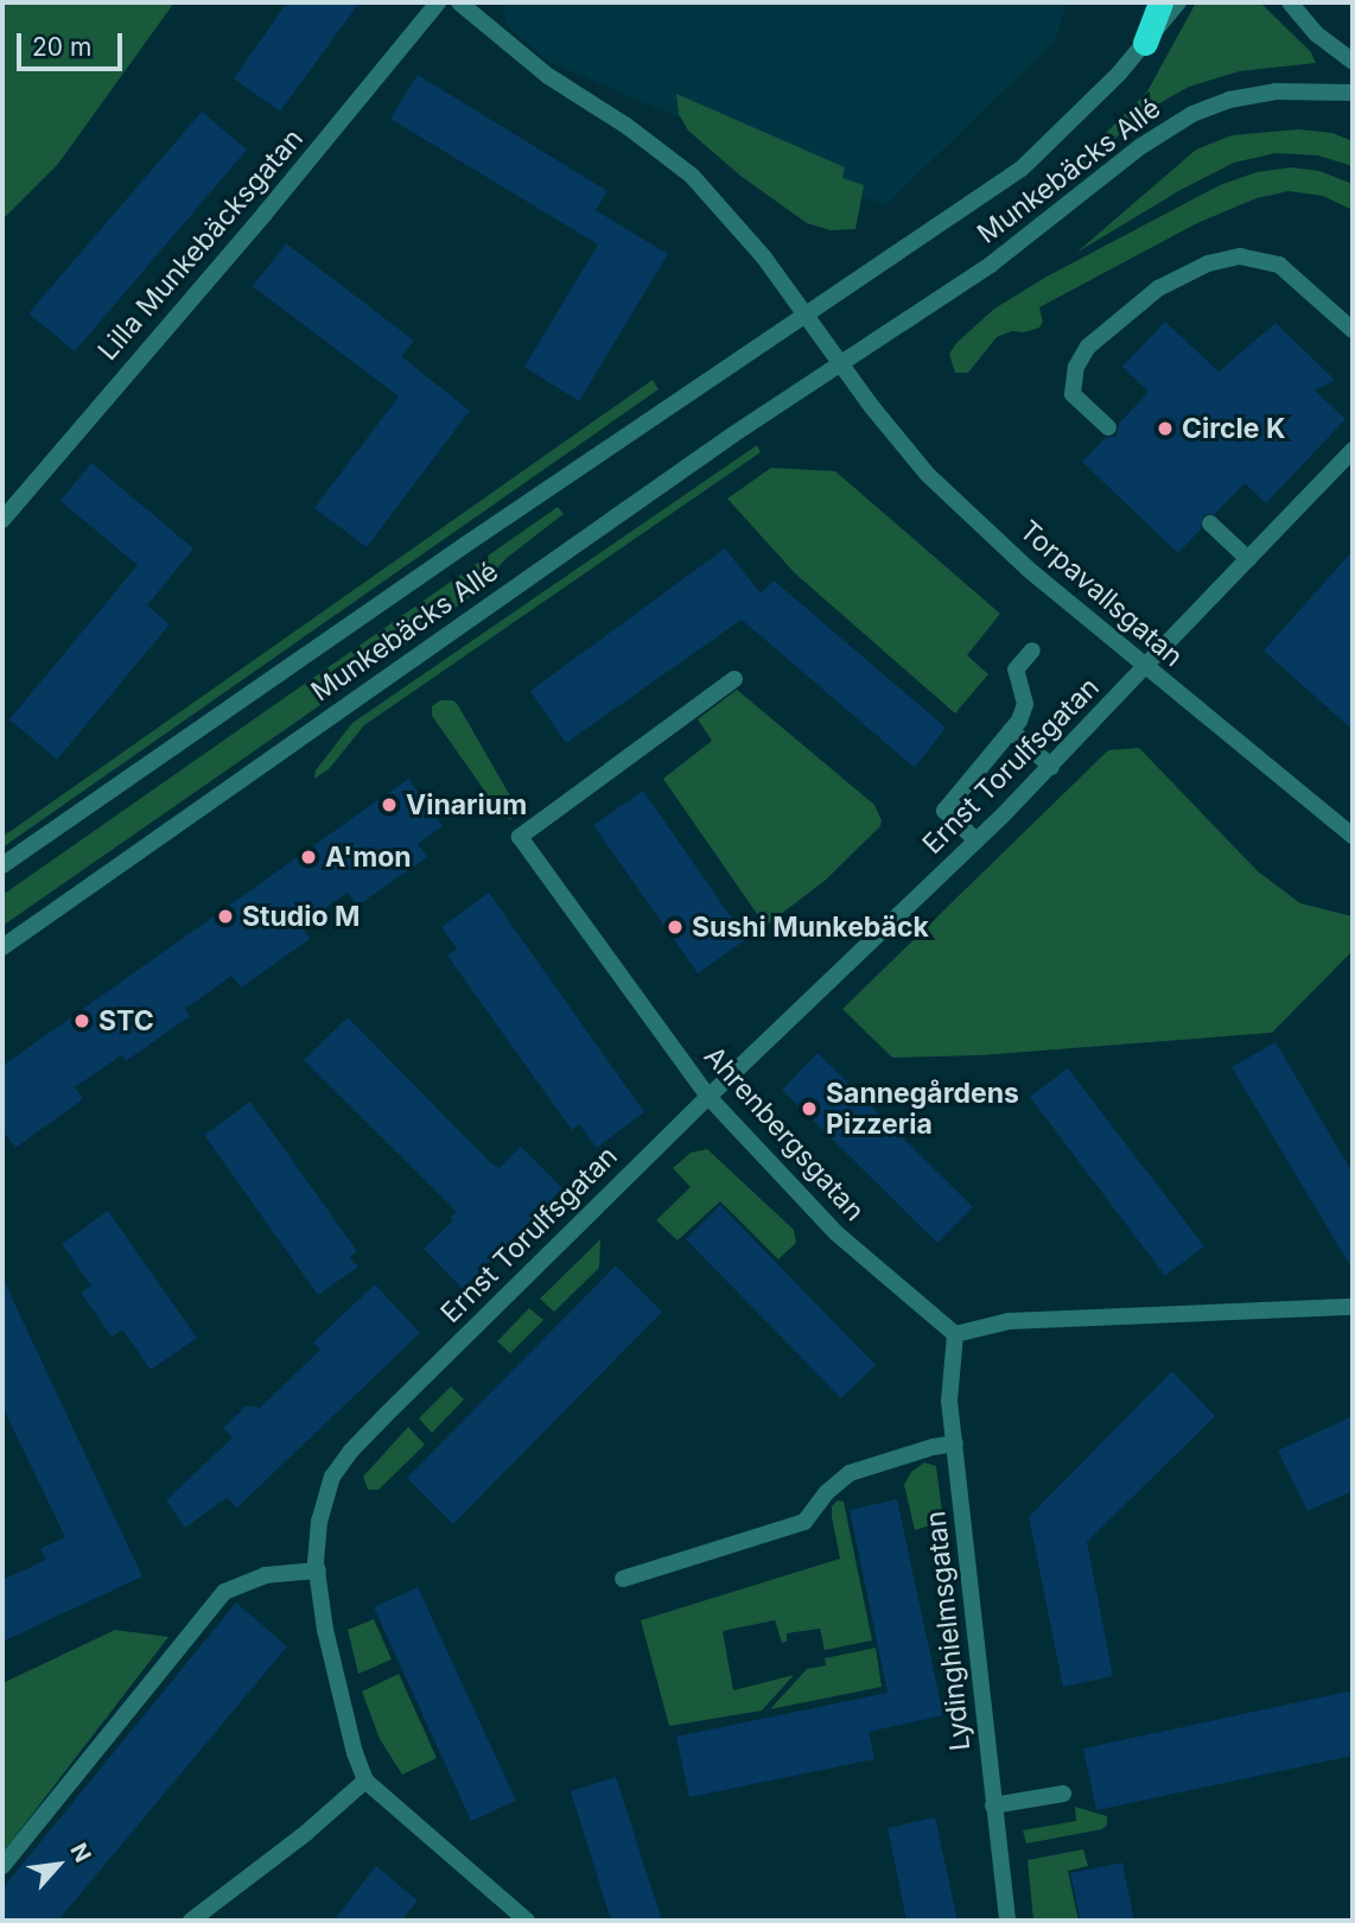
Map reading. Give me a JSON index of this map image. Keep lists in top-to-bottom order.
{
  "streets": {
    "street": [
      "Munkebäcks Allé",
      "Lilla Munkebäcksgatan",
      "Torpavallsgatan",
      "Ernst Torulfsgatan",
      "Ahrenbergsgatan",
      "Lydinghielmsgatan"
    ]
  },
  "crossings": [
    ["Munkebäcks Allé", "Torpavallsgatan"],
    ["Torpavallsgatan", "Ernst Torulfsgatan"],
    ["Ernst Torulfsgatan", "Ahrenbergsgatan"],
    ["Ahrenbergsgatan", "Lydinghielmsgatan"]
  ],
  "places": [
    "Circle K",
    "Vinarium",
    "A'mon",
    "Studio M",
    "Sushi Munkebäck",
    "STC",
    "Sannegårdens Pizzeria"
  ],
  "scale_bar": "20 m",
  "north": "top right"
}
